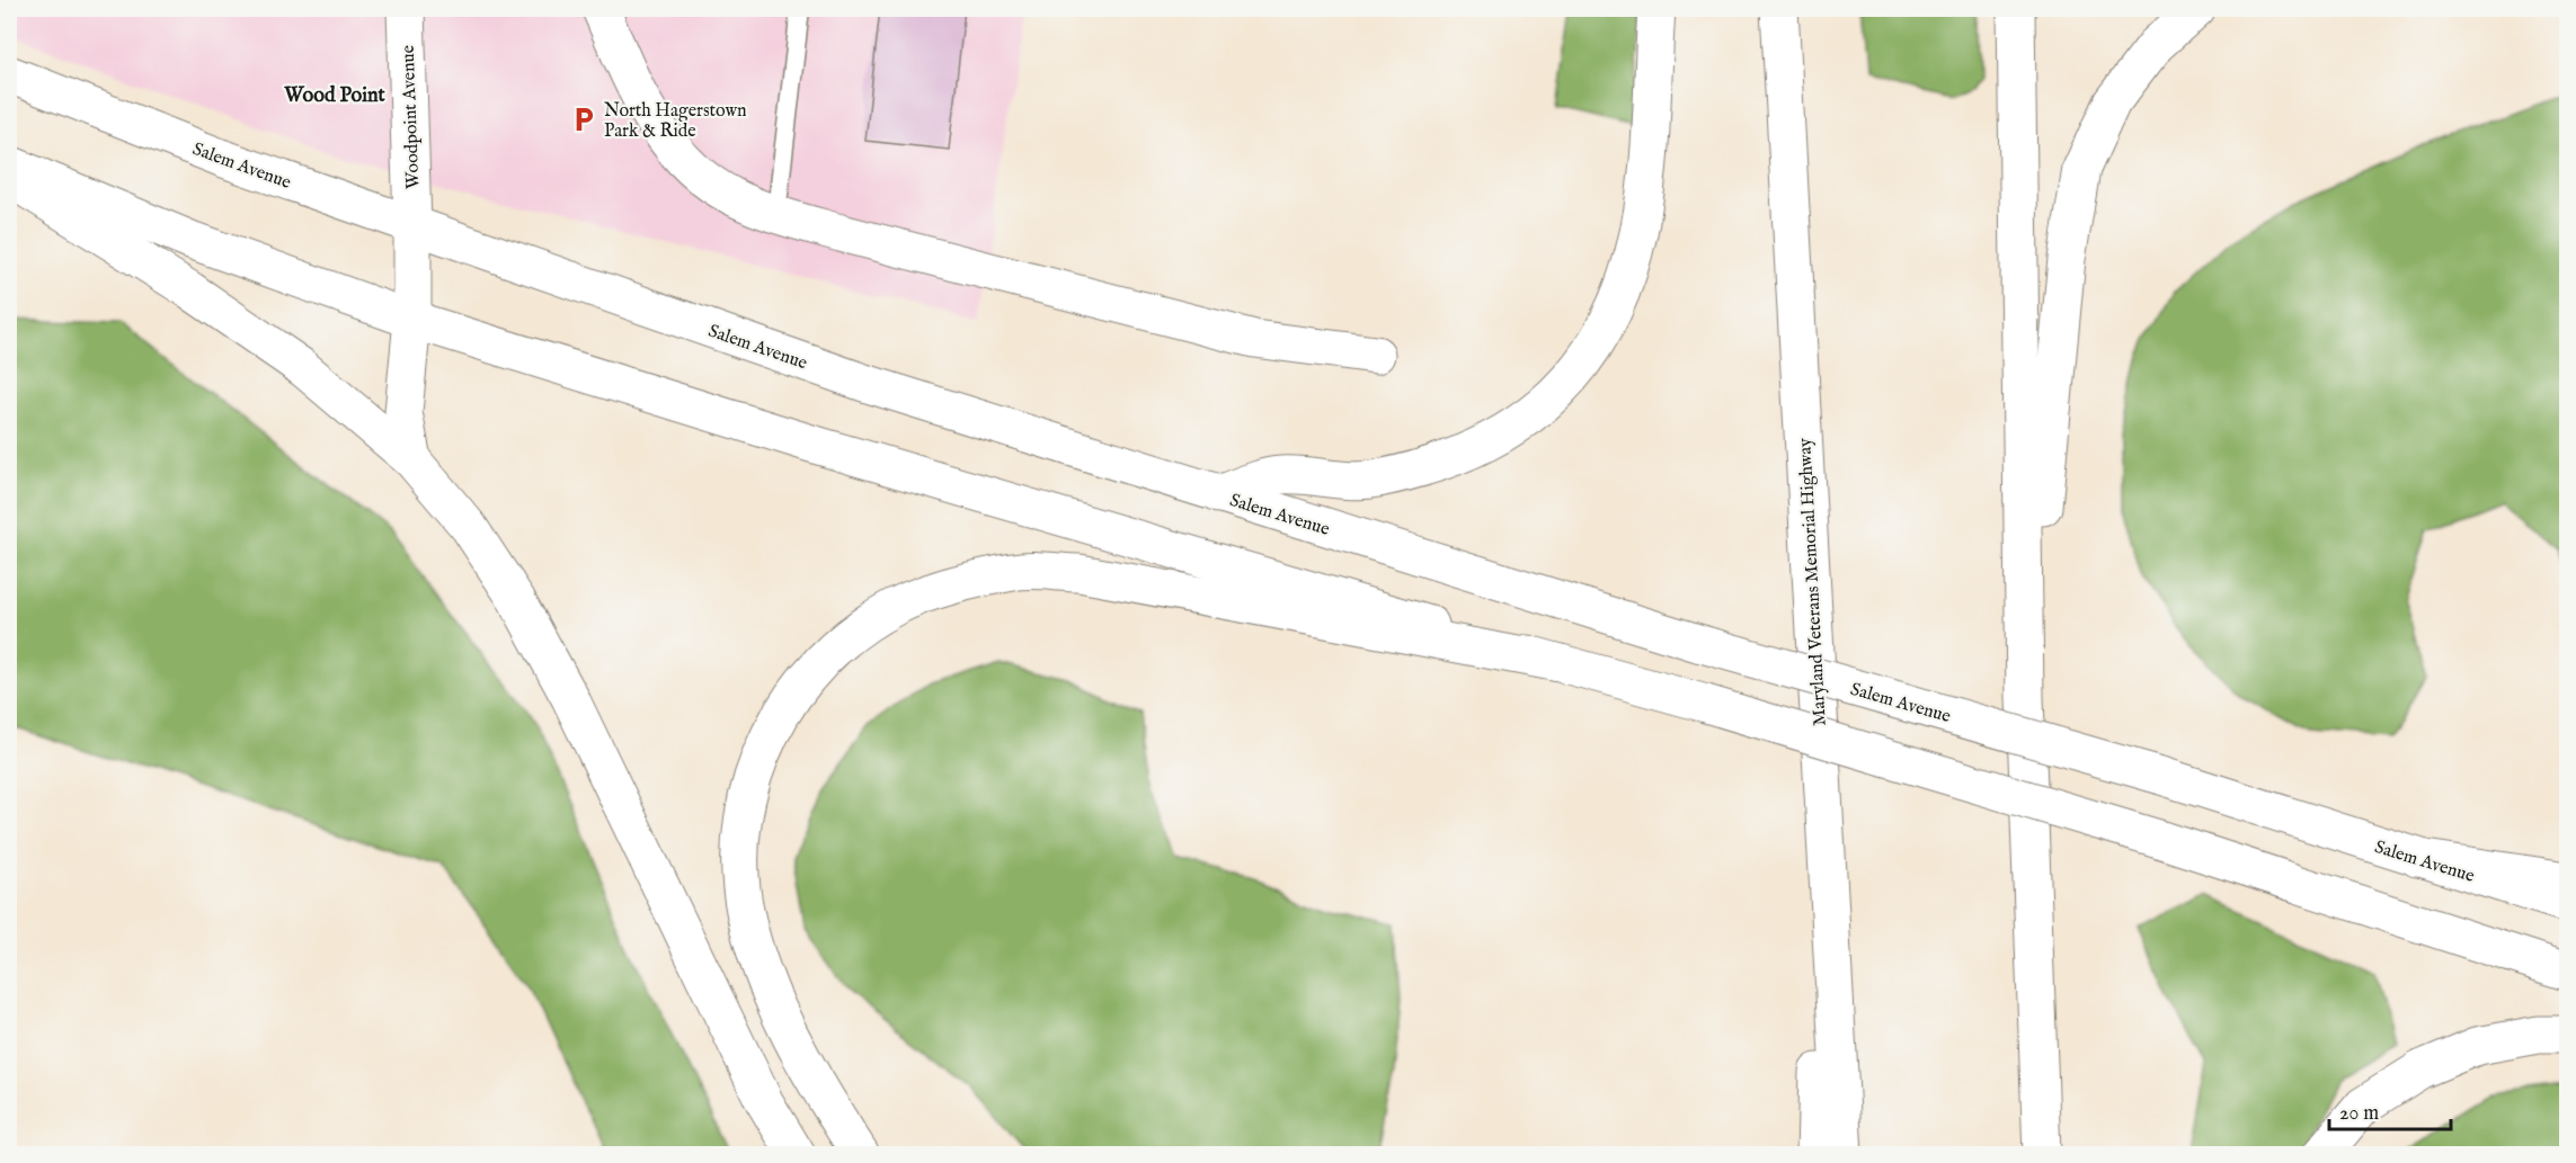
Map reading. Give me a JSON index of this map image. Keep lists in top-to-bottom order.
{
  "streets": {
    "main road": ["Woodpoint Avenue", "Salem Avenue", "Maryland Veterans Memorial Highway"]
  },
  "crossings": [
    ["Woodpoint Avenue", "Salem Avenue"]
  ],
  "districts": ["Wood Point"],
  "places": {
    "parking": ["North Hagerstown Park & Ride"]
  },
  "scale_bar": "20 m"
}
